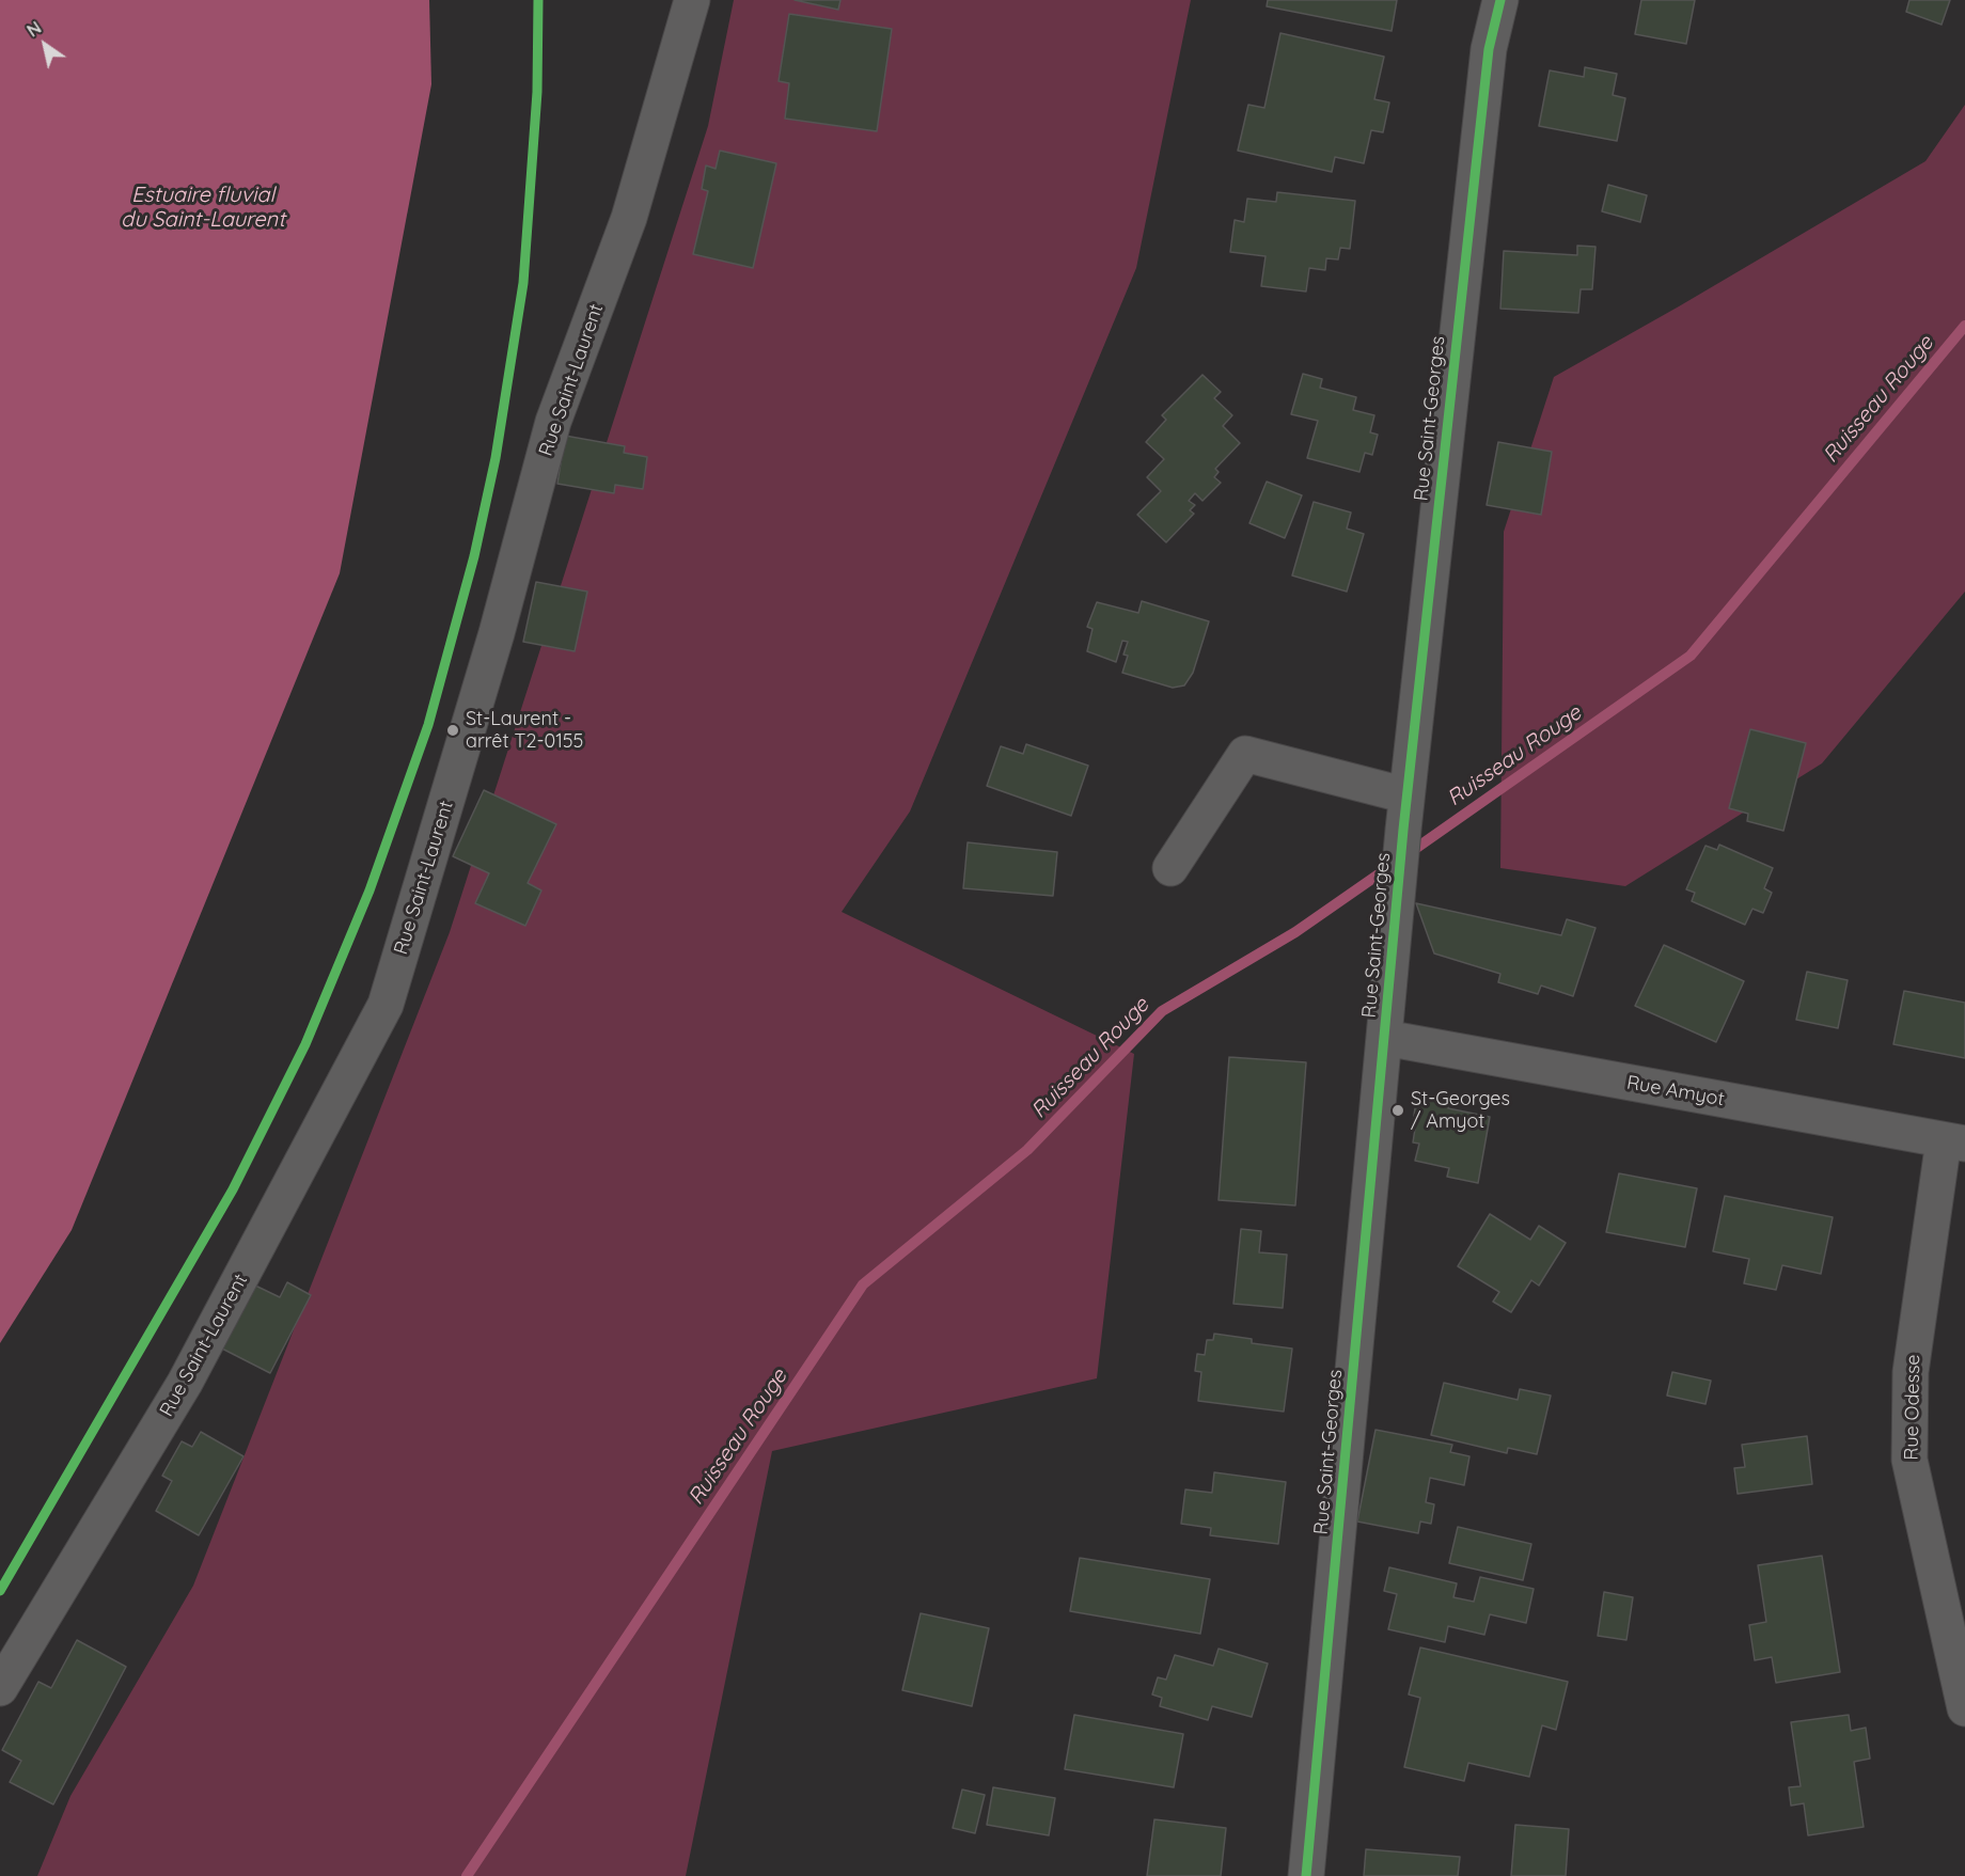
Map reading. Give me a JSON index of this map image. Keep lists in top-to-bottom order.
{
  "streets": {
    "street": [
      "Rue Saint-Laurent",
      "Rue Saint-Georges",
      "Rue Amyot",
      "Rue Odesse"
    ]
  },
  "crossings": [
    ["Rue Saint-Georges", "Rue Amyot"],
    ["Rue Amyot", "Rue Odesse"]
  ],
  "water": ["Estuaire fluvial du Saint-Laurent", "Ruisseau Rouge"],
  "places": ["St-Laurent - arrêt T2-0155", "St-Georges / Amyot"],
  "north": "top left"
}
